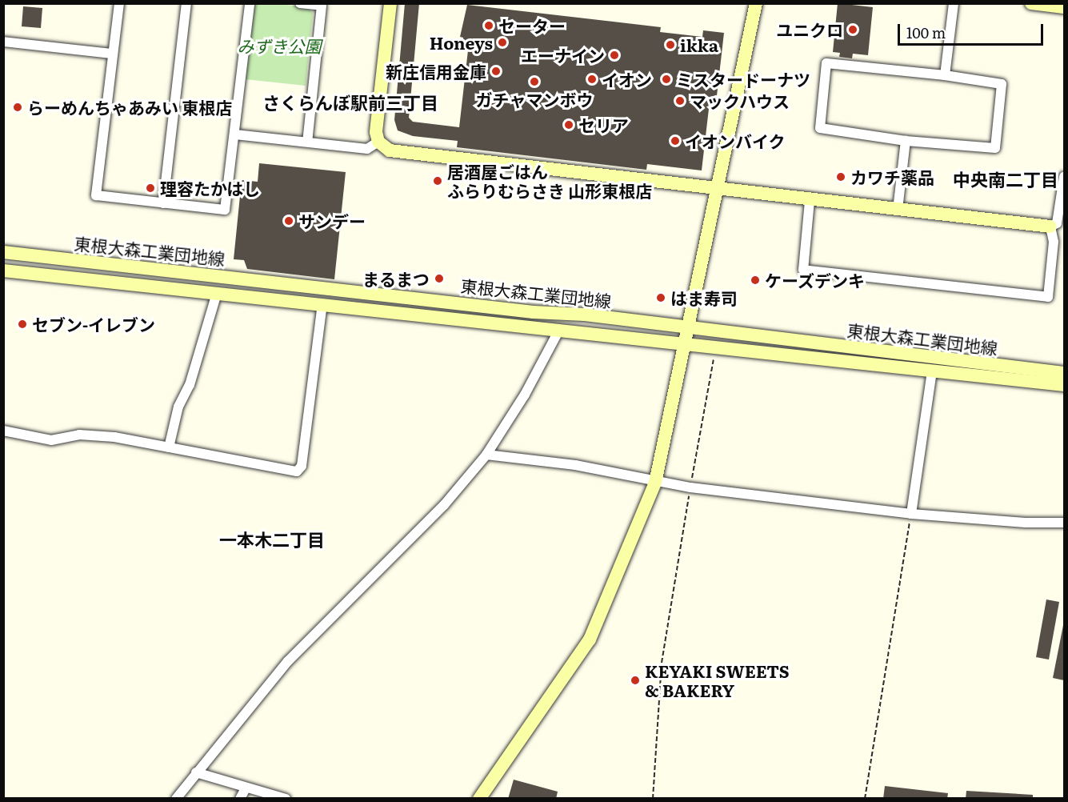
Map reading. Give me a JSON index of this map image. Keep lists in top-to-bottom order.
{
  "streets": {
    "main road": ["東根大森工業団地線"]
  },
  "districts": ["さくらんぼ駅前三丁目", "中央南二丁目", "一本木二丁目"],
  "parks": ["みずき公園"],
  "places": [
    "セーター",
    "ユニクロ",
    "Honeys",
    "ikka",
    "エーナイン",
    "新庄信用金庫",
    "イオン",
    "ミスタードーナツ",
    "ガチャマンボウ",
    "マックハウス",
    "らーめんちゃあみい 東根店",
    "セリア",
    "イオンバイク",
    "カワチ薬品",
    "居酒屋ごはん ふらりむらさき 山形東根店",
    "理容たかはし",
    "サンデー",
    "まるまつ",
    "ケーズデンキ",
    "はま寿司",
    "セブン-イレブン",
    "KEYAKI SWEETS & BAKERY"
  ],
  "scale_bar": "100 m"
}
